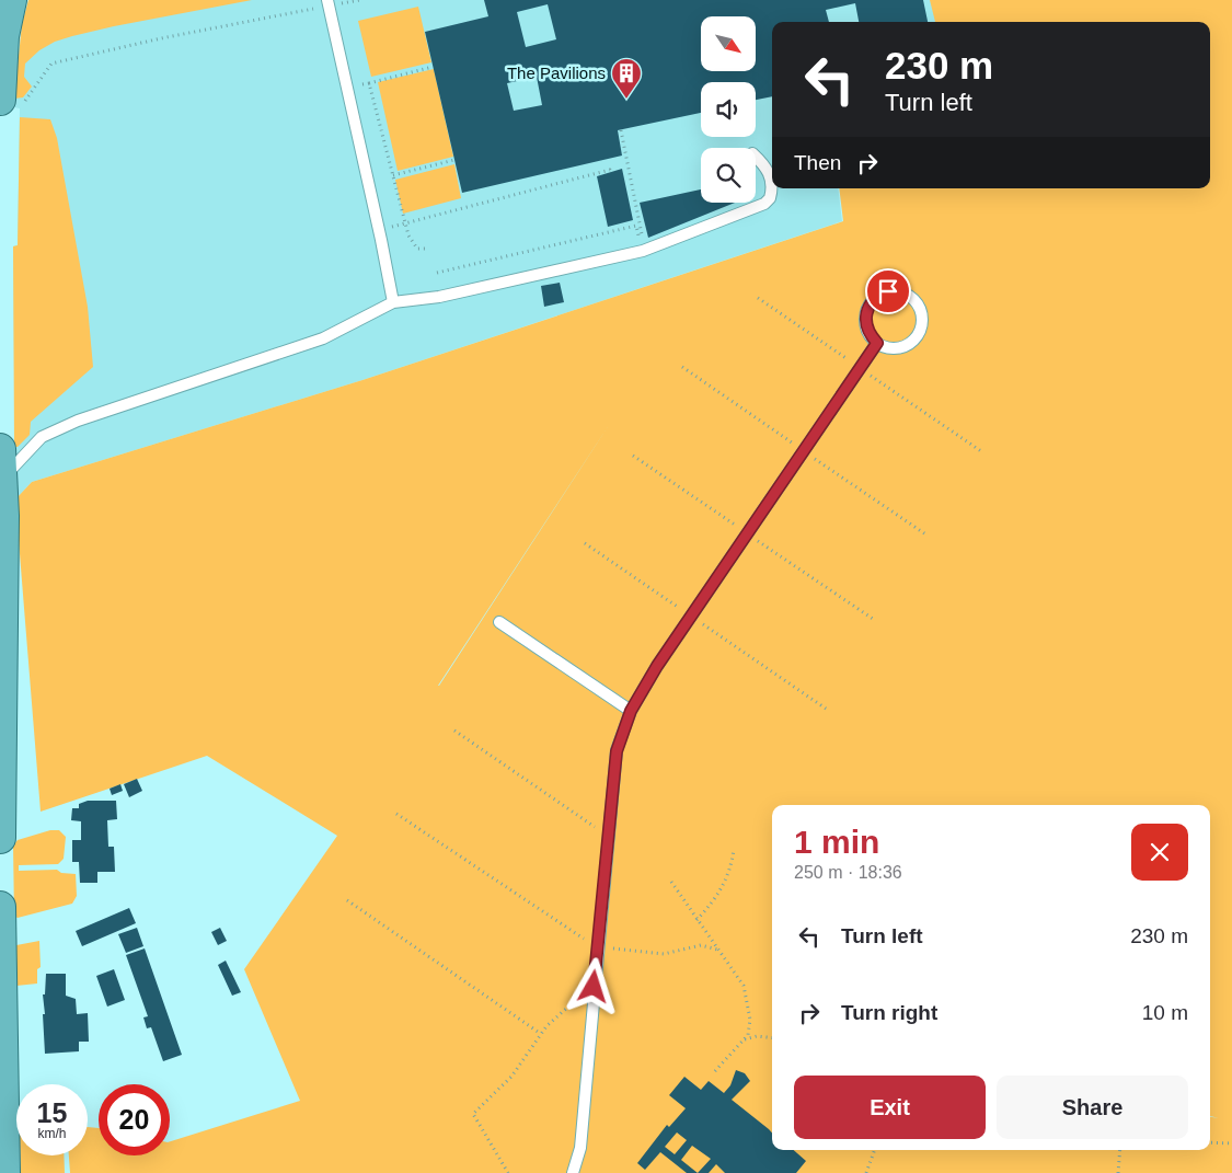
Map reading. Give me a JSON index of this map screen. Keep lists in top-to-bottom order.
{
  "places": {
    "building": ["The Pavilions"]
  },
  "north": "bottom right",
  "page": {
    "turn": ["230 m", "Turn left"],
    "then": "Then",
    "heading": ["1 min", "250 m · 18:36"],
    "list": [
      {
        "name": "Turn left",
        "value": "230 m"
      },
      {
        "name": "Turn right",
        "value": "10 m"
      }
    ],
    "buttons": ["Exit", "Share"],
    "speed": "15 km/h",
    "limit": "20"
  }
}
